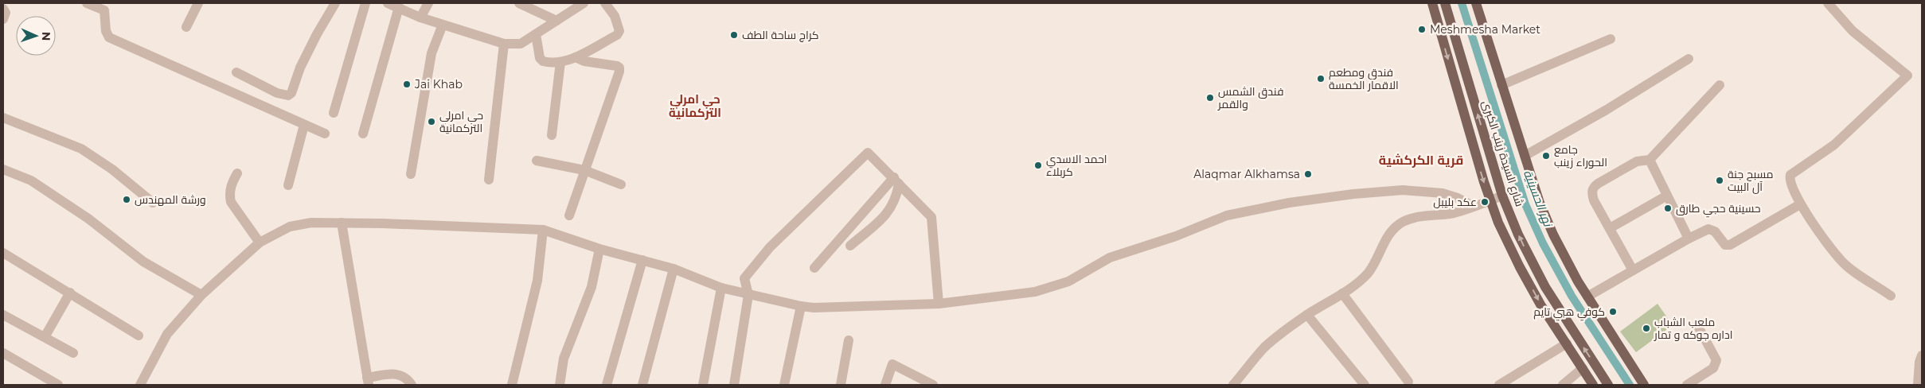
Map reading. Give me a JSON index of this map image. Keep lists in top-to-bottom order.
{
  "streets": {
    "main road": ["شارع السيدة زينب الكبرى"]
  },
  "districts": ["حي امرلي التركمانية", "قرية الكركشية"],
  "water": ["نهر الحسينية"],
  "places": [
    "Meshmesha Market",
    "كراج ساحة الطف",
    "فندق ومطعم الاقمار الخمسة",
    "Jai Khab",
    "فندق الشمس والقمر",
    "حي امرلي التركمانية",
    "جامع الحوراء زينب",
    "احمد الاسدي كربلاء",
    "Alaqmar Alkhamsa",
    "مسبح جنة آل البيت",
    "ورشة المهندس",
    "عكد بليبل",
    "حسينية حجي طارق",
    "كوفي هبي تايم",
    "ملعب الشباب اداره جوكه و تمار"
  ],
  "north": "right"
}
